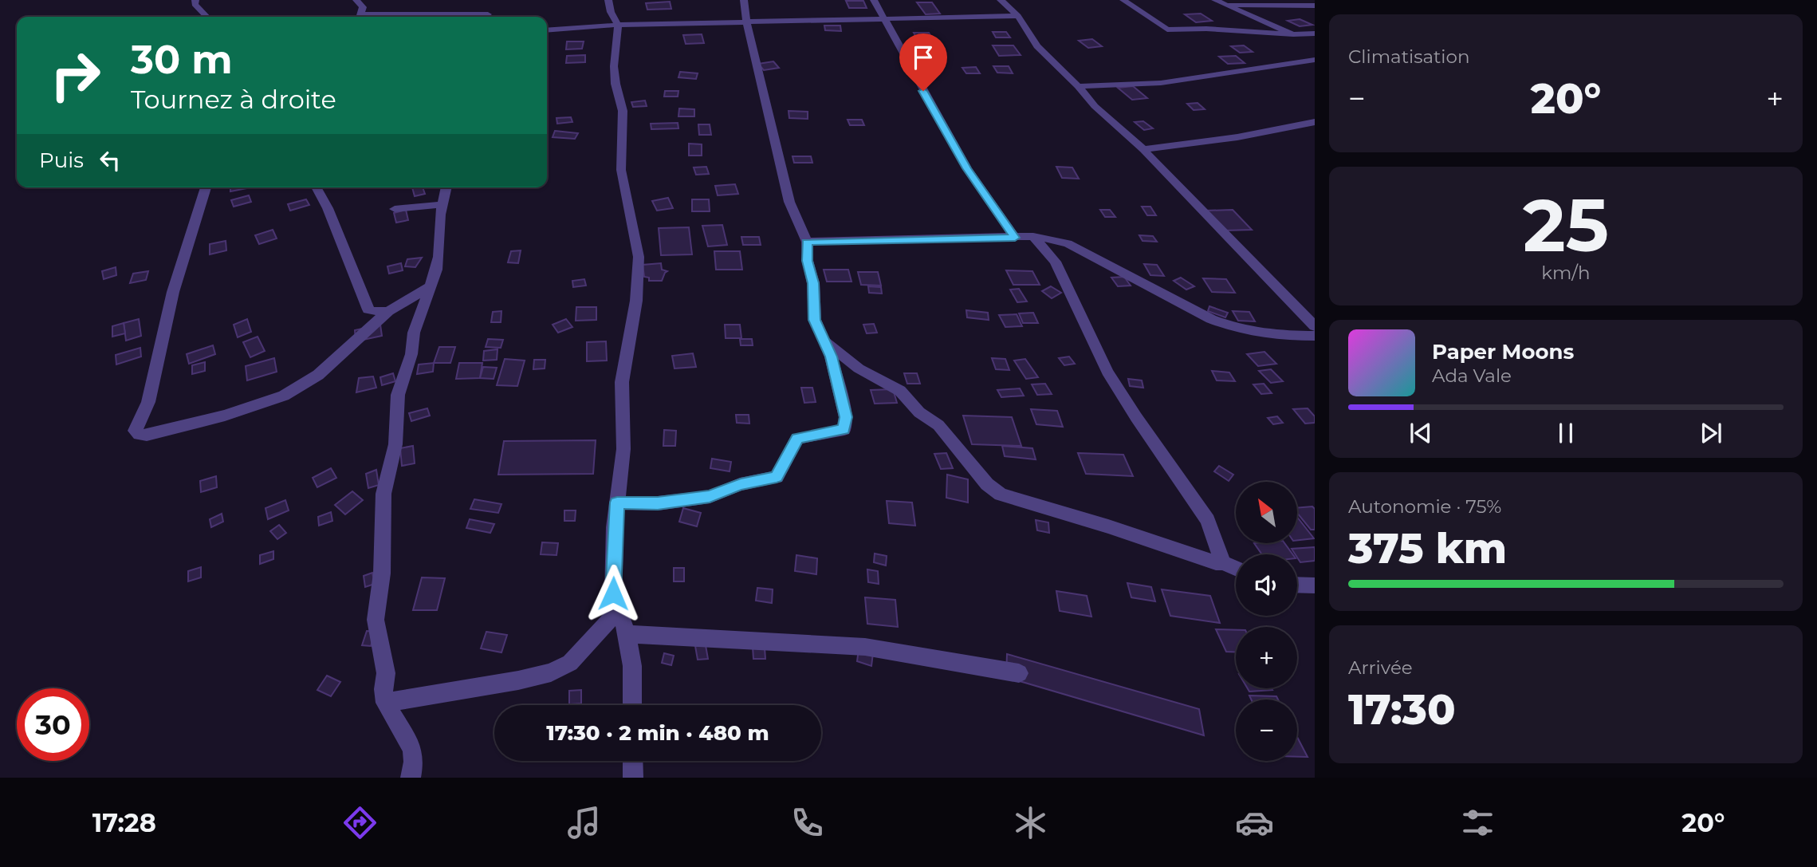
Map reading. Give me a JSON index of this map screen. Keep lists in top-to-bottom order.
{
  "north": "top left",
  "page": {
    "tile": [
      "Climatisation",
      ["25", "km/h"],
      ["Autonomie · 75%", "375 km"],
      ["Arrivée", "17:30"]
    ],
    "turn": ["30 m", "Tournez à droite"],
    "heat": ["−", "20°", "+"],
    "then": "Puis",
    "song": ["Paper Moons", "Ada Vale"],
    "map_buttons": ["+", "−"],
    "limit": "30",
    "trip": "17:30 · 2 min · 480 m",
    "tabs": ["17:28", "20°"]
  }
}
